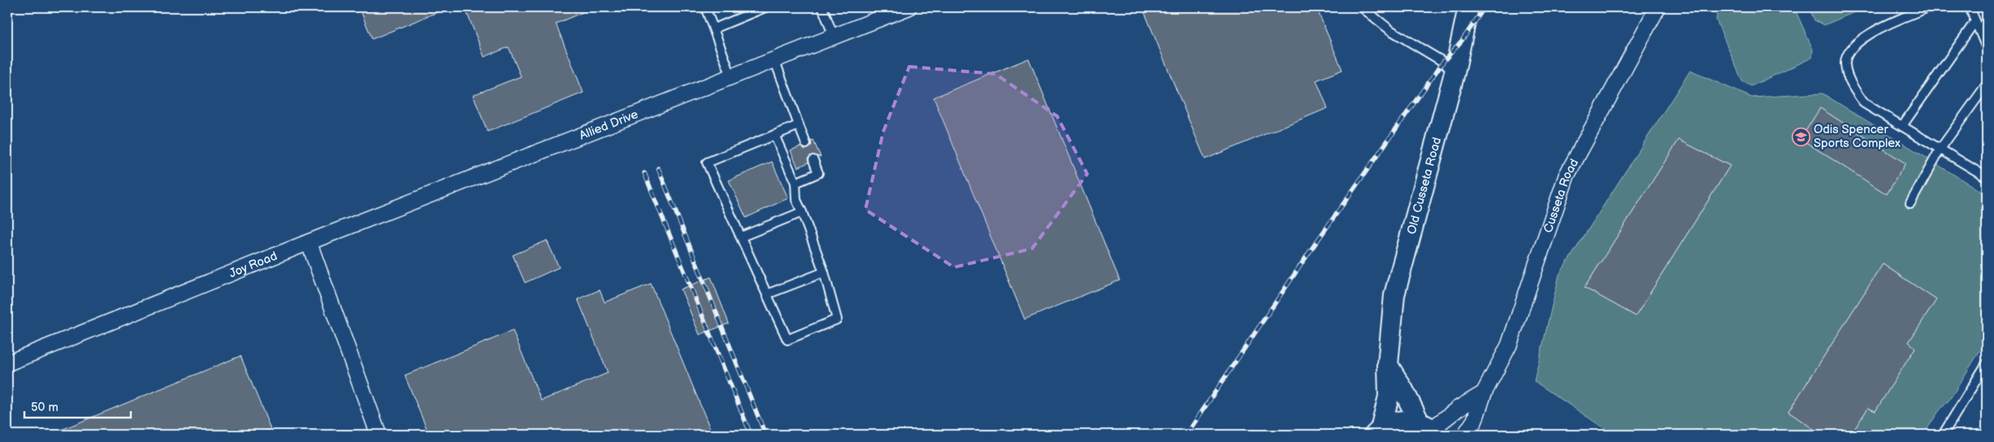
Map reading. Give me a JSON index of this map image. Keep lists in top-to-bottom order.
{
  "streets": {
    "street": [
      "Allied Drive",
      "Old Cusseta Road",
      "Cusseta Road",
      "Joy Road"
    ]
  },
  "crossings": [
    ["Allied Drive", "Joy Road"]
  ],
  "places": {
    "school or university": ["Odis Spencer Sports Complex"]
  },
  "scale_bar": "50 m"
}
